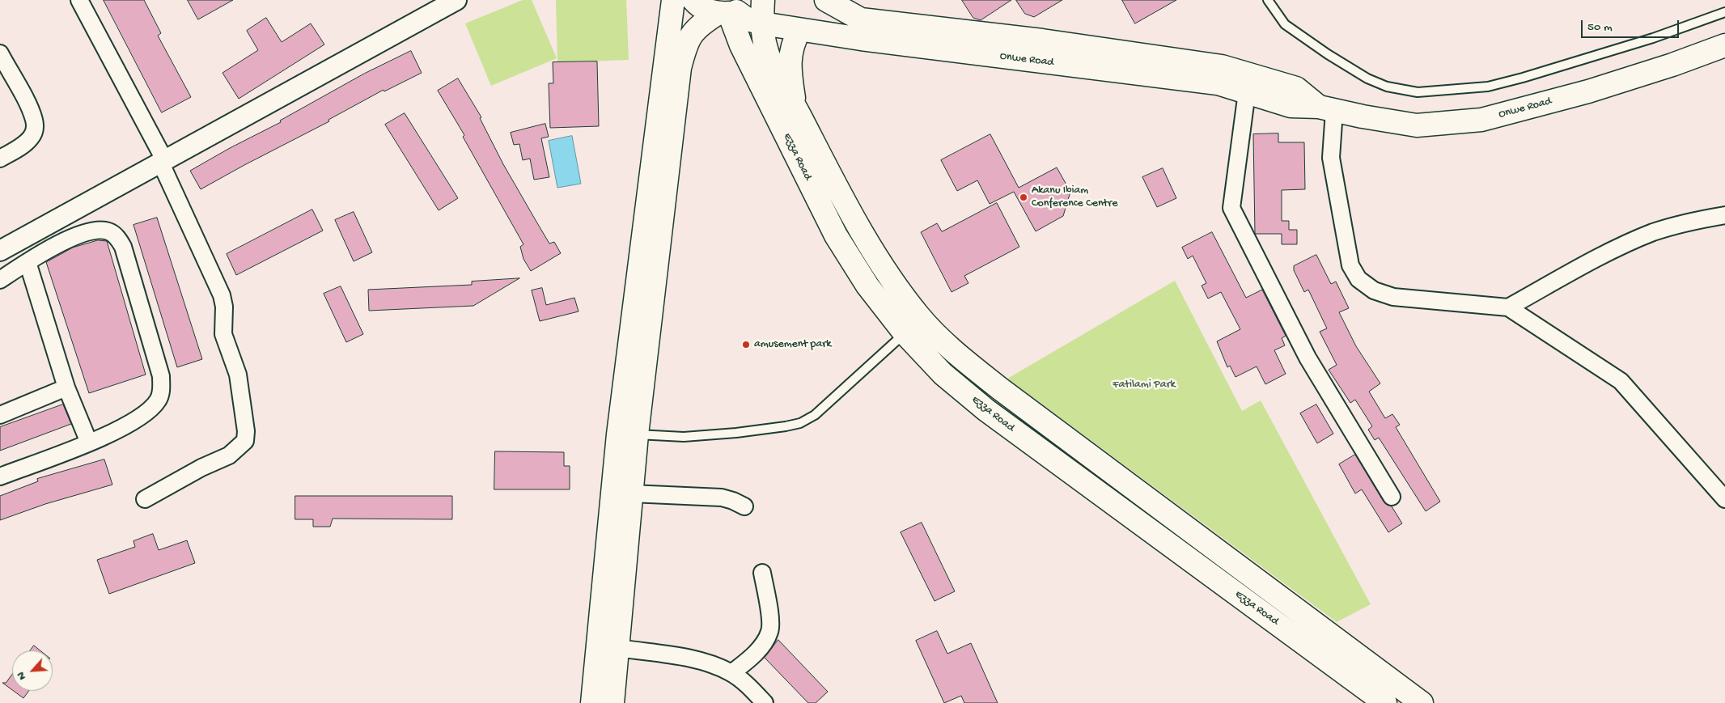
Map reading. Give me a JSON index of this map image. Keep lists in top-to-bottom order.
{
  "streets": {
    "main road": ["Onwe Road", "Ezza Road"]
  },
  "crossings": [
    ["Onwe Road", "Ezza Road"]
  ],
  "parks": ["Fatilami Park"],
  "places": ["Akanu Ibiam Conference Centre", "amusement park"],
  "scale_bar": "50 m",
  "north": "bottom left"
}
